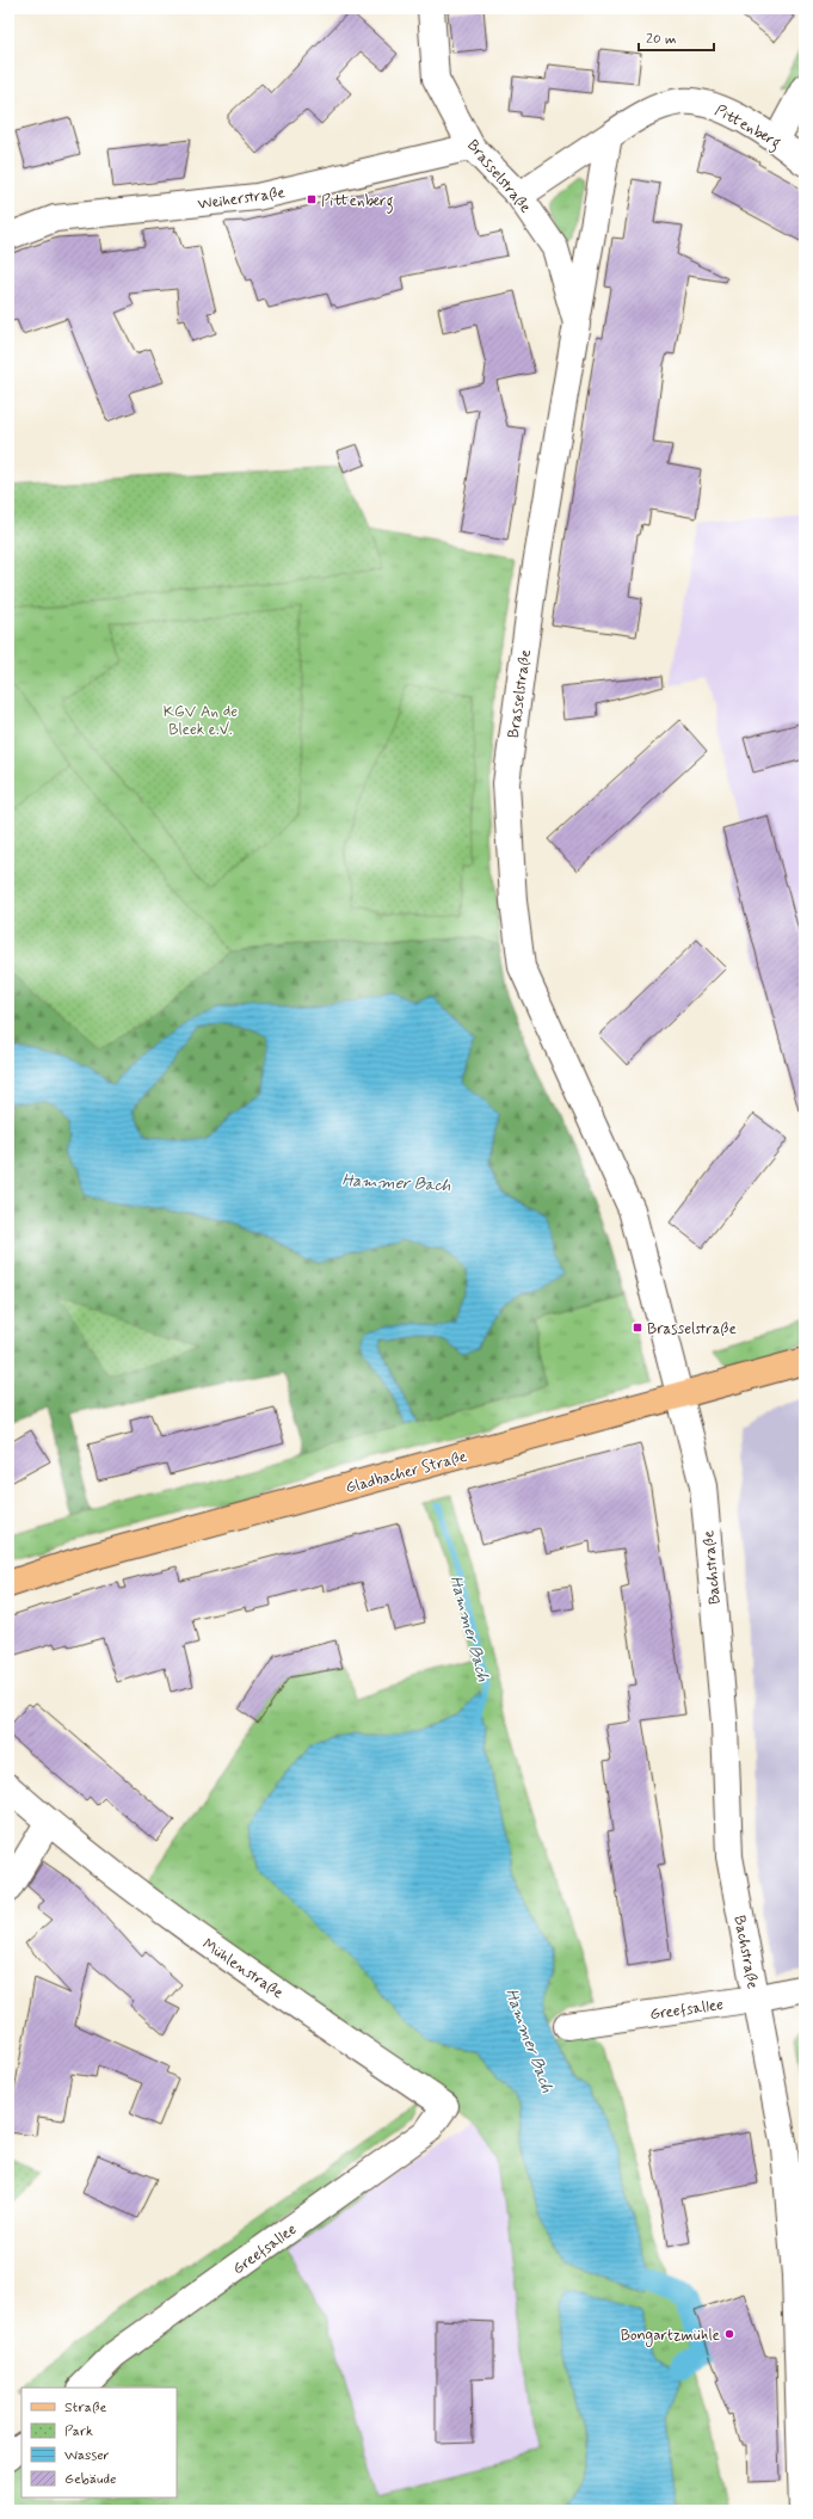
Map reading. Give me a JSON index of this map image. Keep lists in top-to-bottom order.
{
  "streets": {
    "main road": ["Gladbacher Straße"],
    "street": [
      "Pittenberg",
      "Brasselstraße",
      "Weiherstraße",
      "Bachstraße",
      "Mühlenstraße",
      "Greefsallee"
    ]
  },
  "crossings": [
    ["Pittenberg", "Brasselstraße"],
    ["Brasselstraße", "Weiherstraße"],
    ["Brasselstraße", "Gladbacher Straße"],
    ["Brasselstraße", "Bachstraße"],
    ["Gladbacher Straße", "Bachstraße"],
    ["Bachstraße", "Greefsallee"],
    ["Mühlenstraße", "Greefsallee"]
  ],
  "water": ["Hammer Bach"],
  "parks": ["KGV An de Bleek e.V."],
  "places": {
    "transit": ["Pittenberg", "Brasselstraße"],
    "other": ["Bongartzmühle"]
  },
  "legend": [
    "Straße",
    "Park",
    "Wasser",
    "Gebäude"
  ],
  "scale_bar": "20 m"
}
